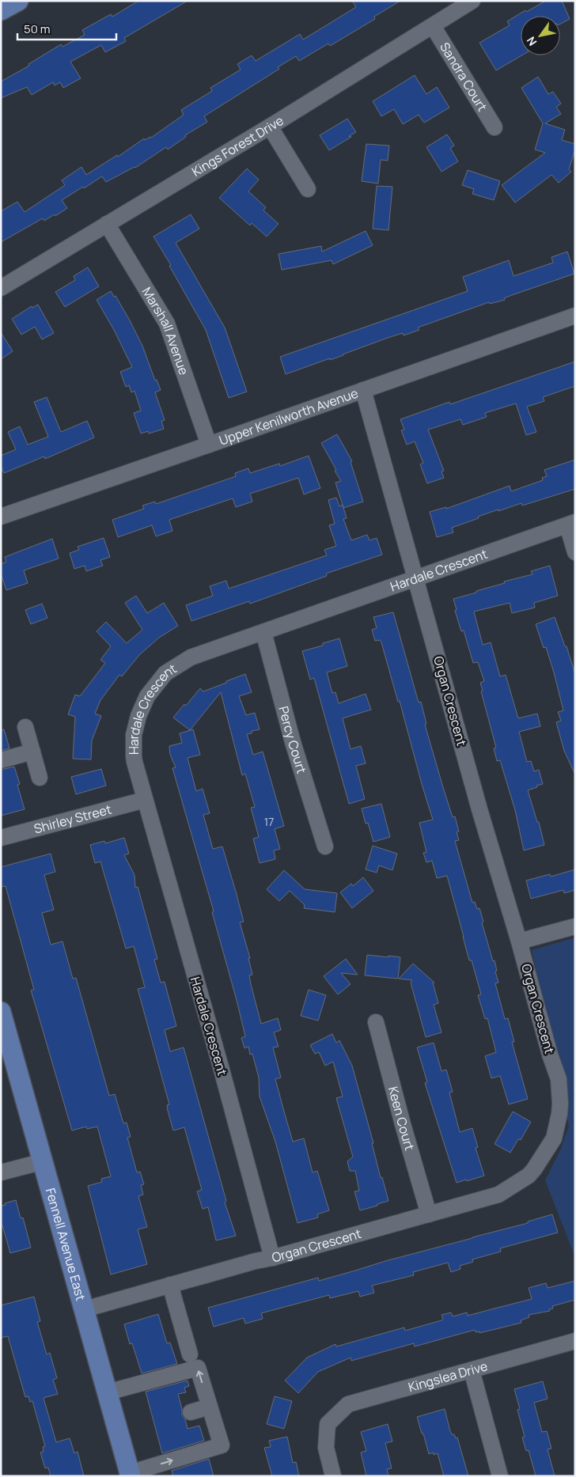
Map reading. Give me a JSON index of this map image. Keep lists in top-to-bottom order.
{
  "streets": {
    "main road": ["Fennell Avenue East"],
    "street": [
      "Sandra Court",
      "Kings Forest Drive",
      "Marshall Avenue",
      "Upper Kenilworth Avenue",
      "Hardale Crescent",
      "Organ Crescent",
      "Percy Court",
      "Shirley Street",
      "Keen Court",
      "Kingslea Drive"
    ]
  },
  "crossings": [
    ["Sandra Court", "Kings Forest Drive"],
    ["Kings Forest Drive", "Marshall Avenue"],
    ["Marshall Avenue", "Upper Kenilworth Avenue"],
    ["Upper Kenilworth Avenue", "Organ Crescent"],
    ["Hardale Crescent", "Organ Crescent"],
    ["Hardale Crescent", "Percy Court"],
    ["Hardale Crescent", "Shirley Street"],
    ["Organ Crescent", "Keen Court"],
    ["Organ Crescent", "Fennell Avenue East"]
  ],
  "house_numbers": ["17"],
  "scale_bar": "50 m",
  "north": "bottom left"
}
